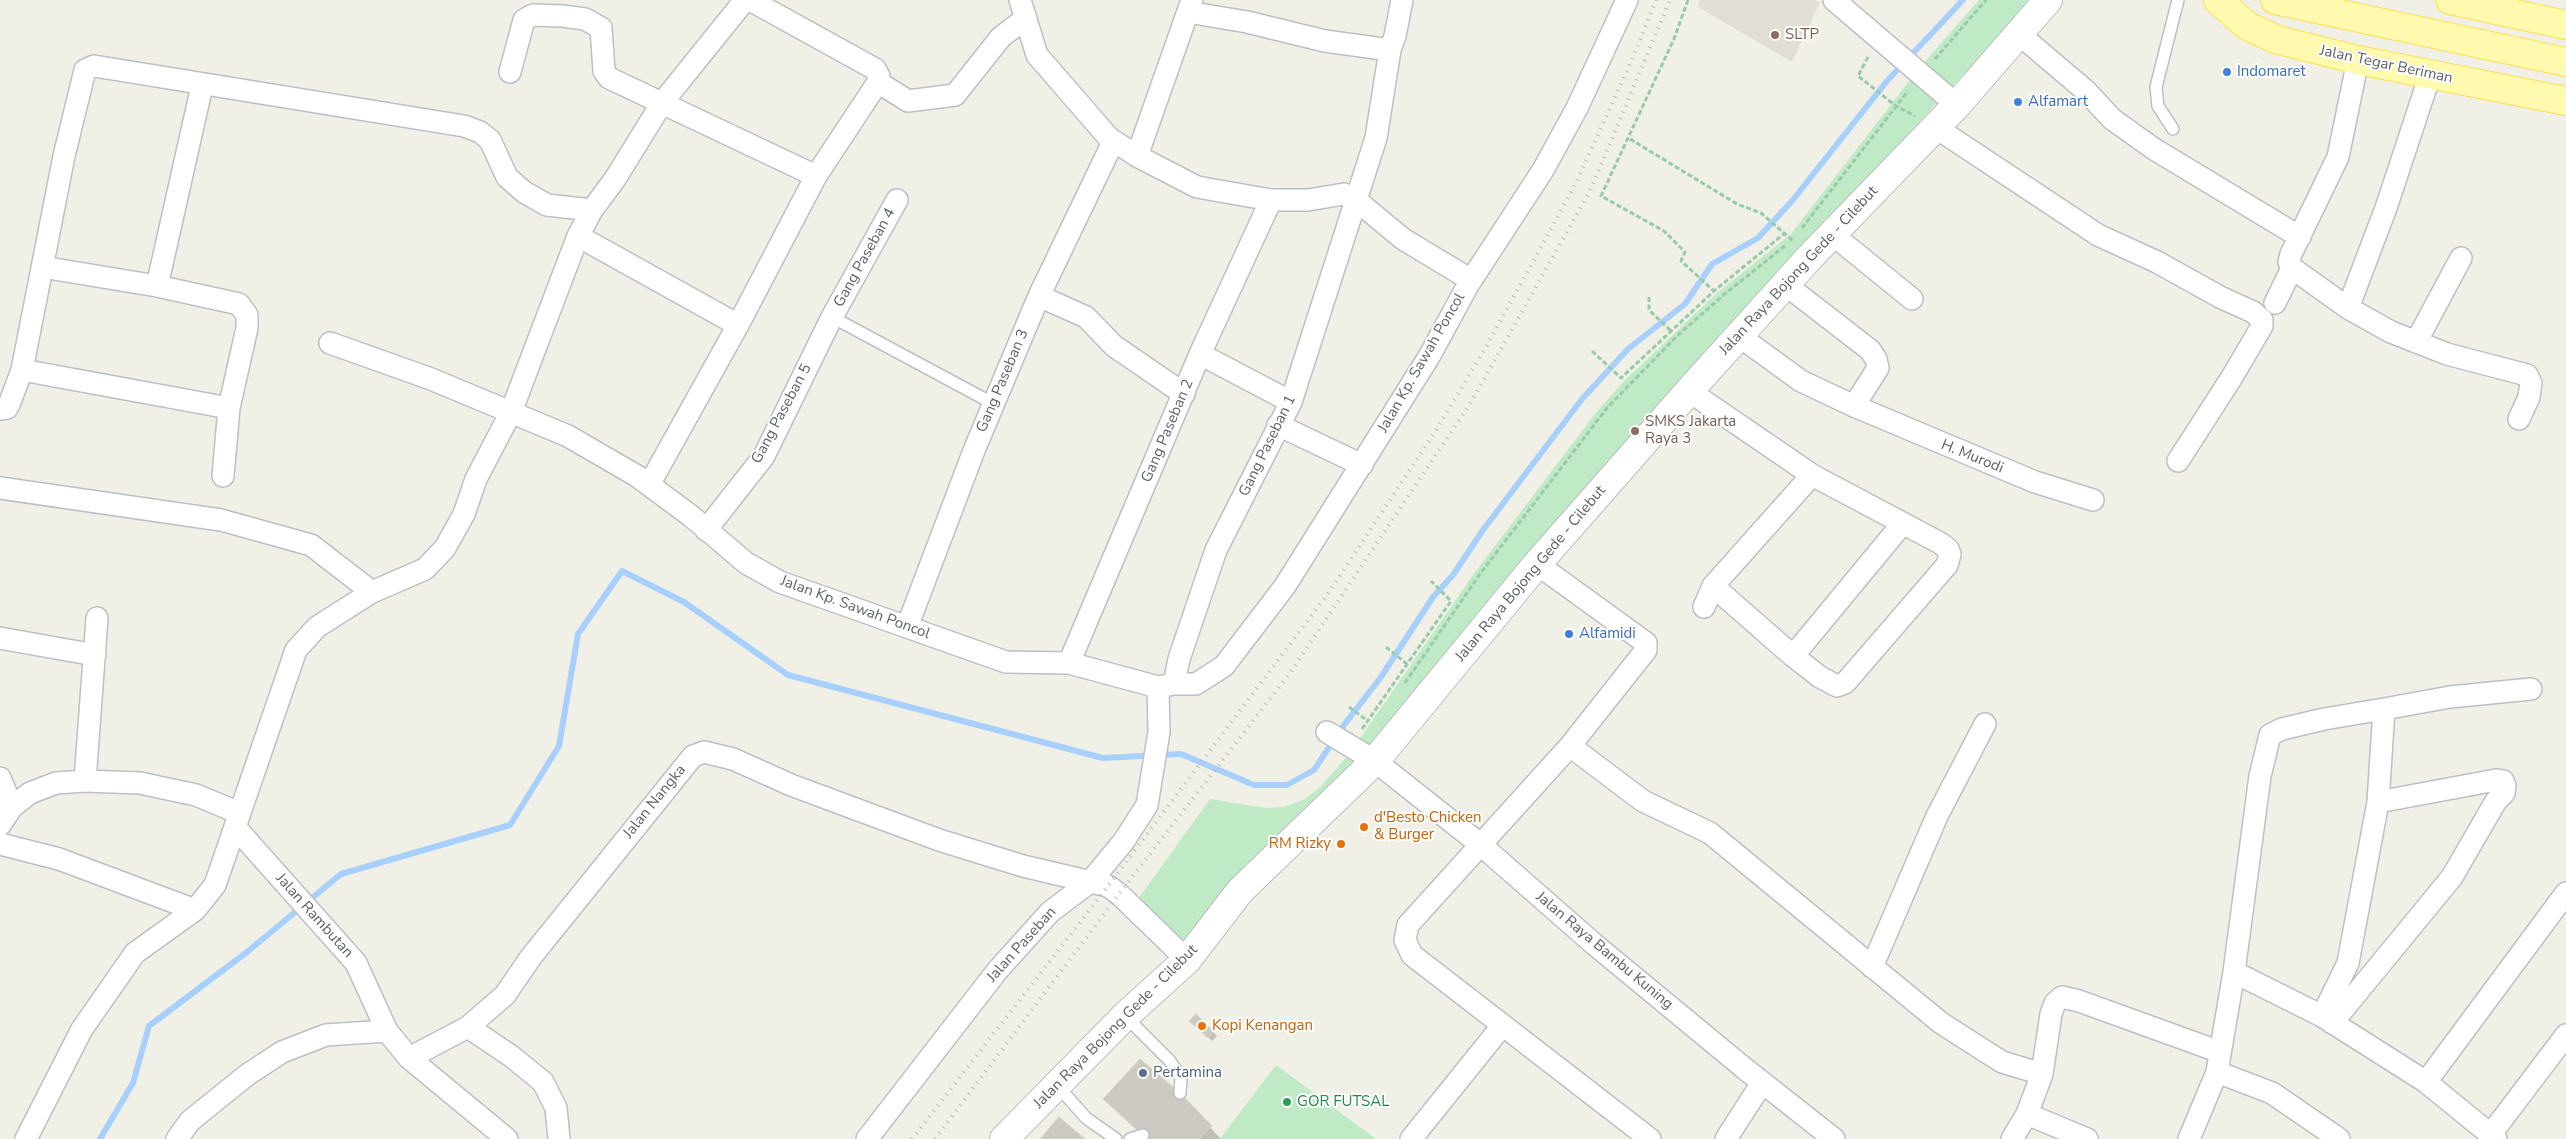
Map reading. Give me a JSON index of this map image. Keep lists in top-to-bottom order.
{
  "streets": {
    "main road": ["Jalan Tegar Beriman", "Jalan Raya Bojong Gede - Cilebut"],
    "street": [
      "Gang Paseban 4",
      "Jalan Kp. Sawah Poncol",
      "Gang Paseban 3",
      "Gang Paseban 5",
      "Gang Paseban 2",
      "Gang Paseban 1",
      "H. Murodi",
      "Jalan Nangka",
      "Jalan Rambutan",
      "Jalan Paseban",
      "Jalan Raya Bambu Kuning"
    ]
  },
  "crossings": [
    ["Gang Paseban 4", "Gang Paseban 5"],
    ["Jalan Raya Bojong Gede - Cilebut", "H. Murodi"],
    ["Jalan Raya Bojong Gede - Cilebut", "Jalan Nangka"],
    ["Jalan Raya Bojong Gede - Cilebut", "Jalan Raya Bambu Kuning"],
    ["Jalan Kp. Sawah Poncol", "Gang Paseban 3"],
    ["Jalan Kp. Sawah Poncol", "Gang Paseban 5"],
    ["Jalan Kp. Sawah Poncol", "Gang Paseban 2"],
    ["Jalan Kp. Sawah Poncol", "Gang Paseban 1"],
    ["Jalan Kp. Sawah Poncol", "Jalan Paseban"],
    ["Gang Paseban 1", "Jalan Paseban"],
    ["Jalan Nangka", "Jalan Rambutan"],
    ["Jalan Nangka", "Jalan Paseban"]
  ],
  "places": [
    "SLTP",
    "Indomaret",
    "Alfamart",
    "SMKS Jakarta Raya 3",
    "Alfamidi",
    "d'Besto Chicken & Burger",
    "RM Rizky",
    "Kopi Kenangan",
    "Pertamina",
    "GOR FUTSAL"
  ]
}
